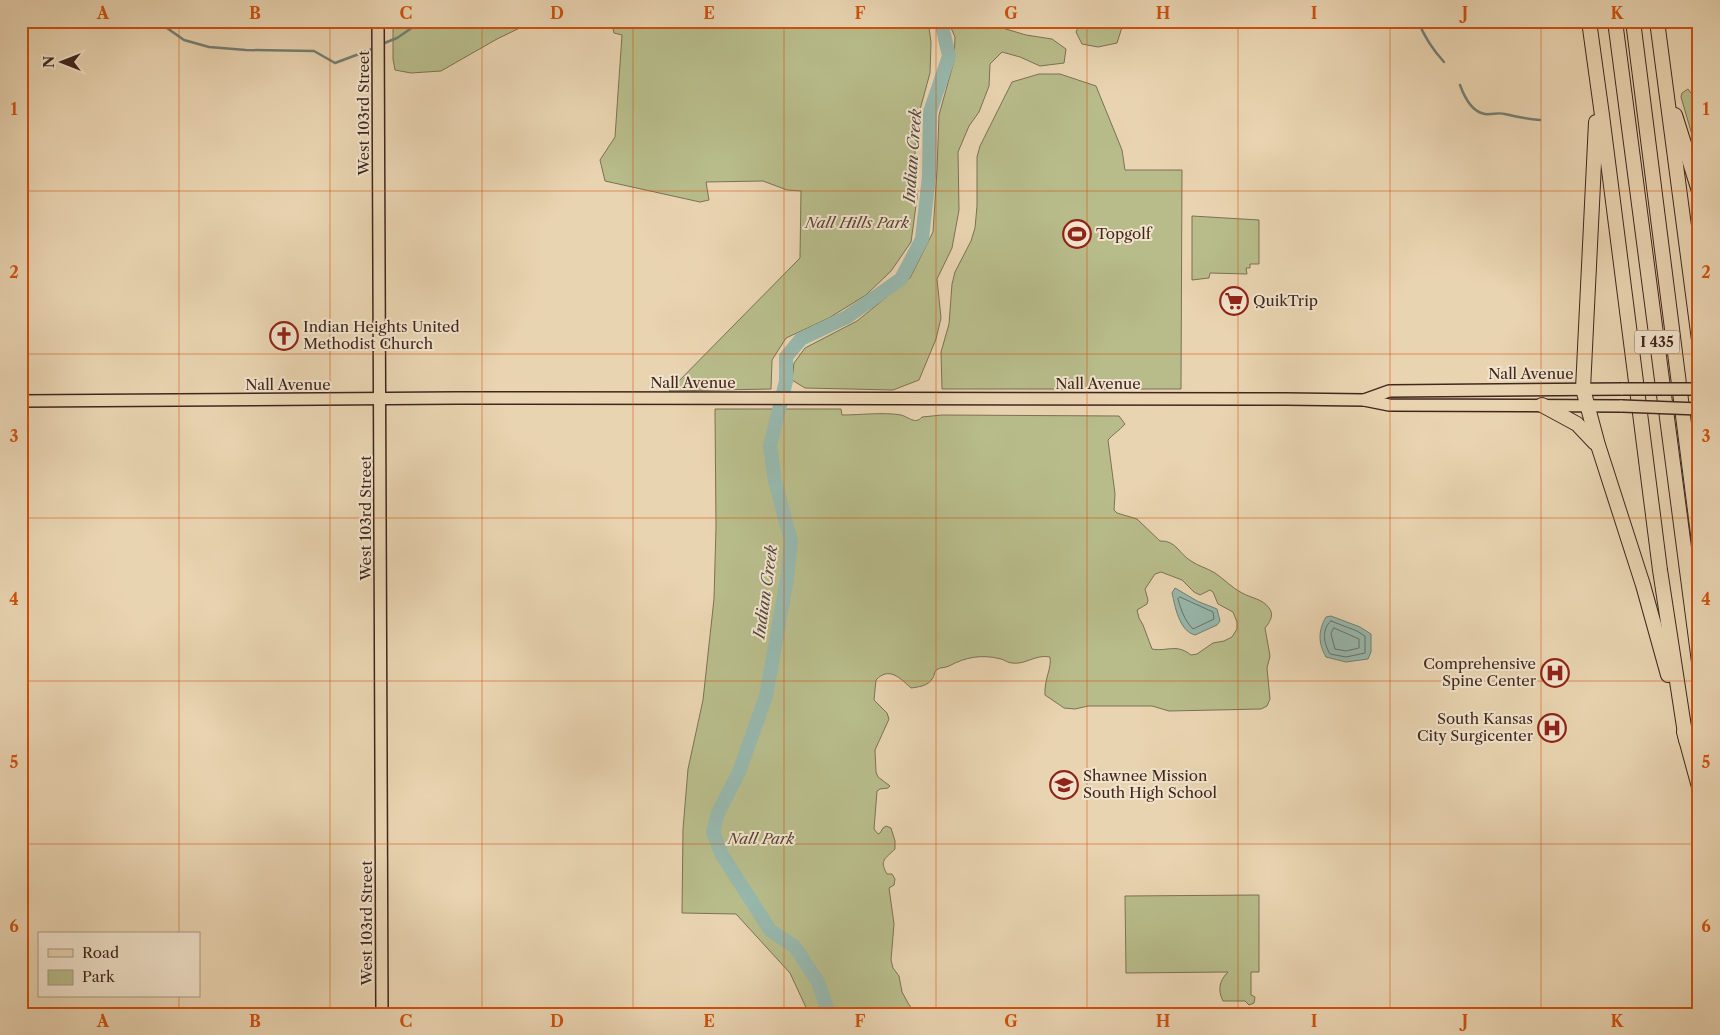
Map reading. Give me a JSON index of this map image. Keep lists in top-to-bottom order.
{
  "streets": {
    "highway": ["I 435"],
    "main road": ["West 103rd Street", "Nall Avenue"]
  },
  "crossings": [
    ["West 103rd Street", "Nall Avenue"]
  ],
  "water": ["Indian Creek"],
  "parks": ["Nall Hills Park", "Nall Park"],
  "places": {
    "sports": ["Topgolf"],
    "supermarket": ["QuikTrip"],
    "church": ["Indian Heights United Methodist Church"],
    "hospital": ["Comprehensive Spine Center", "South Kansas City Surgicenter"],
    "school or university": ["Shawnee Mission South High School"]
  },
  "legend": ["Road", "Park"],
  "north": "left",
  "grid": {
    "columns": [
      "A",
      "B",
      "C",
      "D",
      "E",
      "F",
      "G",
      "H",
      "I",
      "J",
      "K"
    ],
    "rows": [
      "1",
      "2",
      "3",
      "4",
      "5",
      "6"
    ]
  }
}
